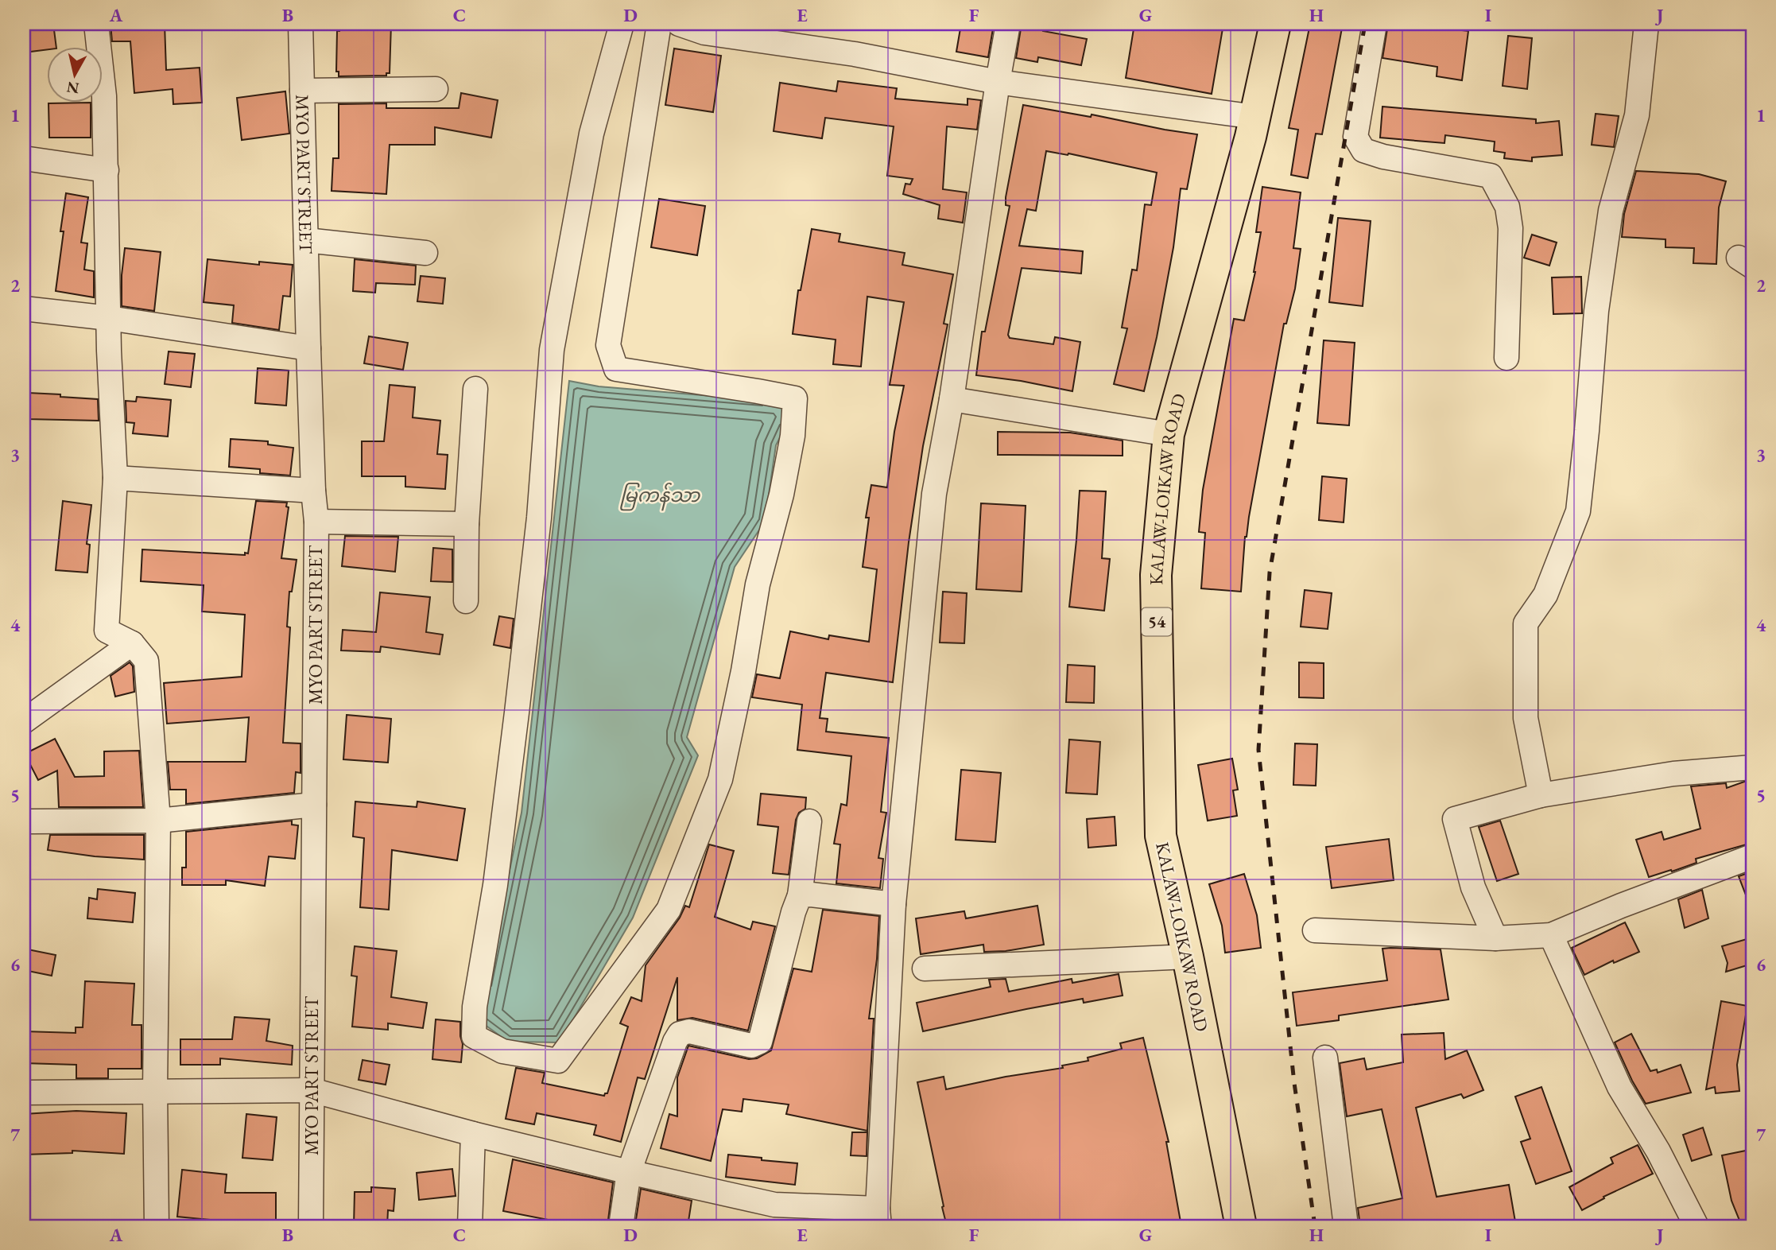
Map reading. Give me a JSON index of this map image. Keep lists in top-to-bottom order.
{
  "streets": {
    "main road": ["KALAW-LOIKAW ROAD", "54"],
    "street": ["MYO PART STREET"]
  },
  "water": ["မြကန်သာ"],
  "north": "bottom",
  "grid": {
    "columns": [
      "A",
      "B",
      "C",
      "D",
      "E",
      "F",
      "G",
      "H",
      "I",
      "J"
    ],
    "rows": [
      "1",
      "2",
      "3",
      "4",
      "5",
      "6",
      "7"
    ]
  }
}
